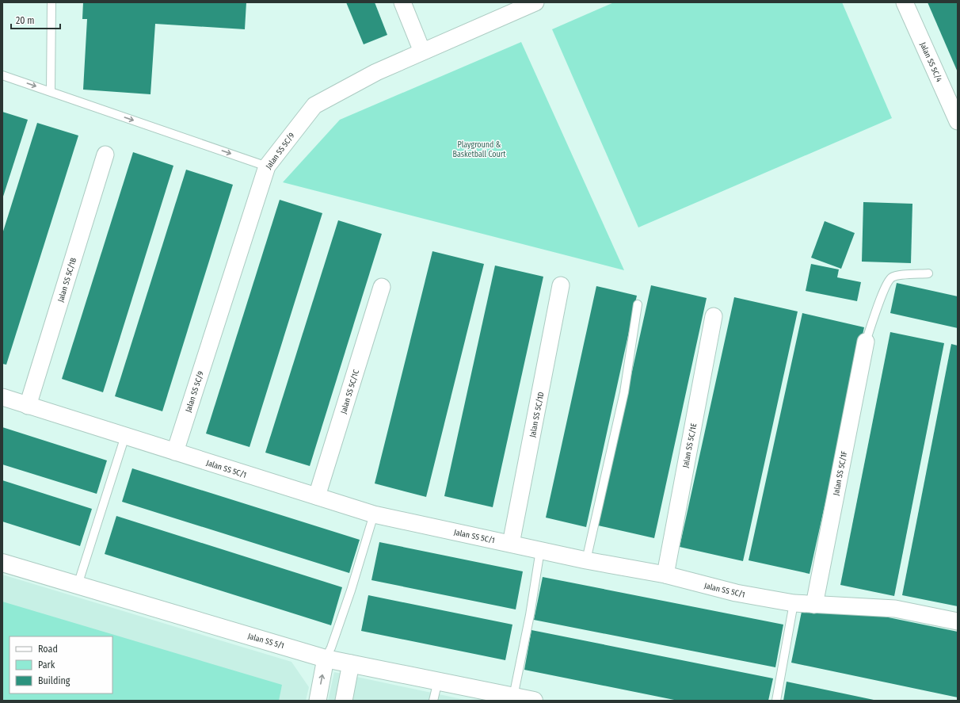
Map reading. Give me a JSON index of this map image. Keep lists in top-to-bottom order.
{
  "streets": {
    "street": [
      "Jalan SS 5C/4",
      "Jalan SS 5C/9",
      "Jalan SS 5C/1B",
      "Jalan SS 5C/1C",
      "Jalan SS 5C/1D",
      "Jalan SS 5C/1E",
      "Jalan SS 5C/1",
      "Jalan SS 5C/1F",
      "Jalan SS 5/1"
    ]
  },
  "crossings": [
    ["Jalan SS 5C/9", "Jalan SS 5C/1"],
    ["Jalan SS 5C/1B", "Jalan SS 5C/1"],
    ["Jalan SS 5C/1C", "Jalan SS 5C/1"],
    ["Jalan SS 5C/1D", "Jalan SS 5C/1"],
    ["Jalan SS 5C/1E", "Jalan SS 5C/1"],
    ["Jalan SS 5C/1", "Jalan SS 5C/1F"]
  ],
  "parks": ["Playground & Basketball Court"],
  "legend": ["Road", "Park", "Building"],
  "scale_bar": "20 m"
}
